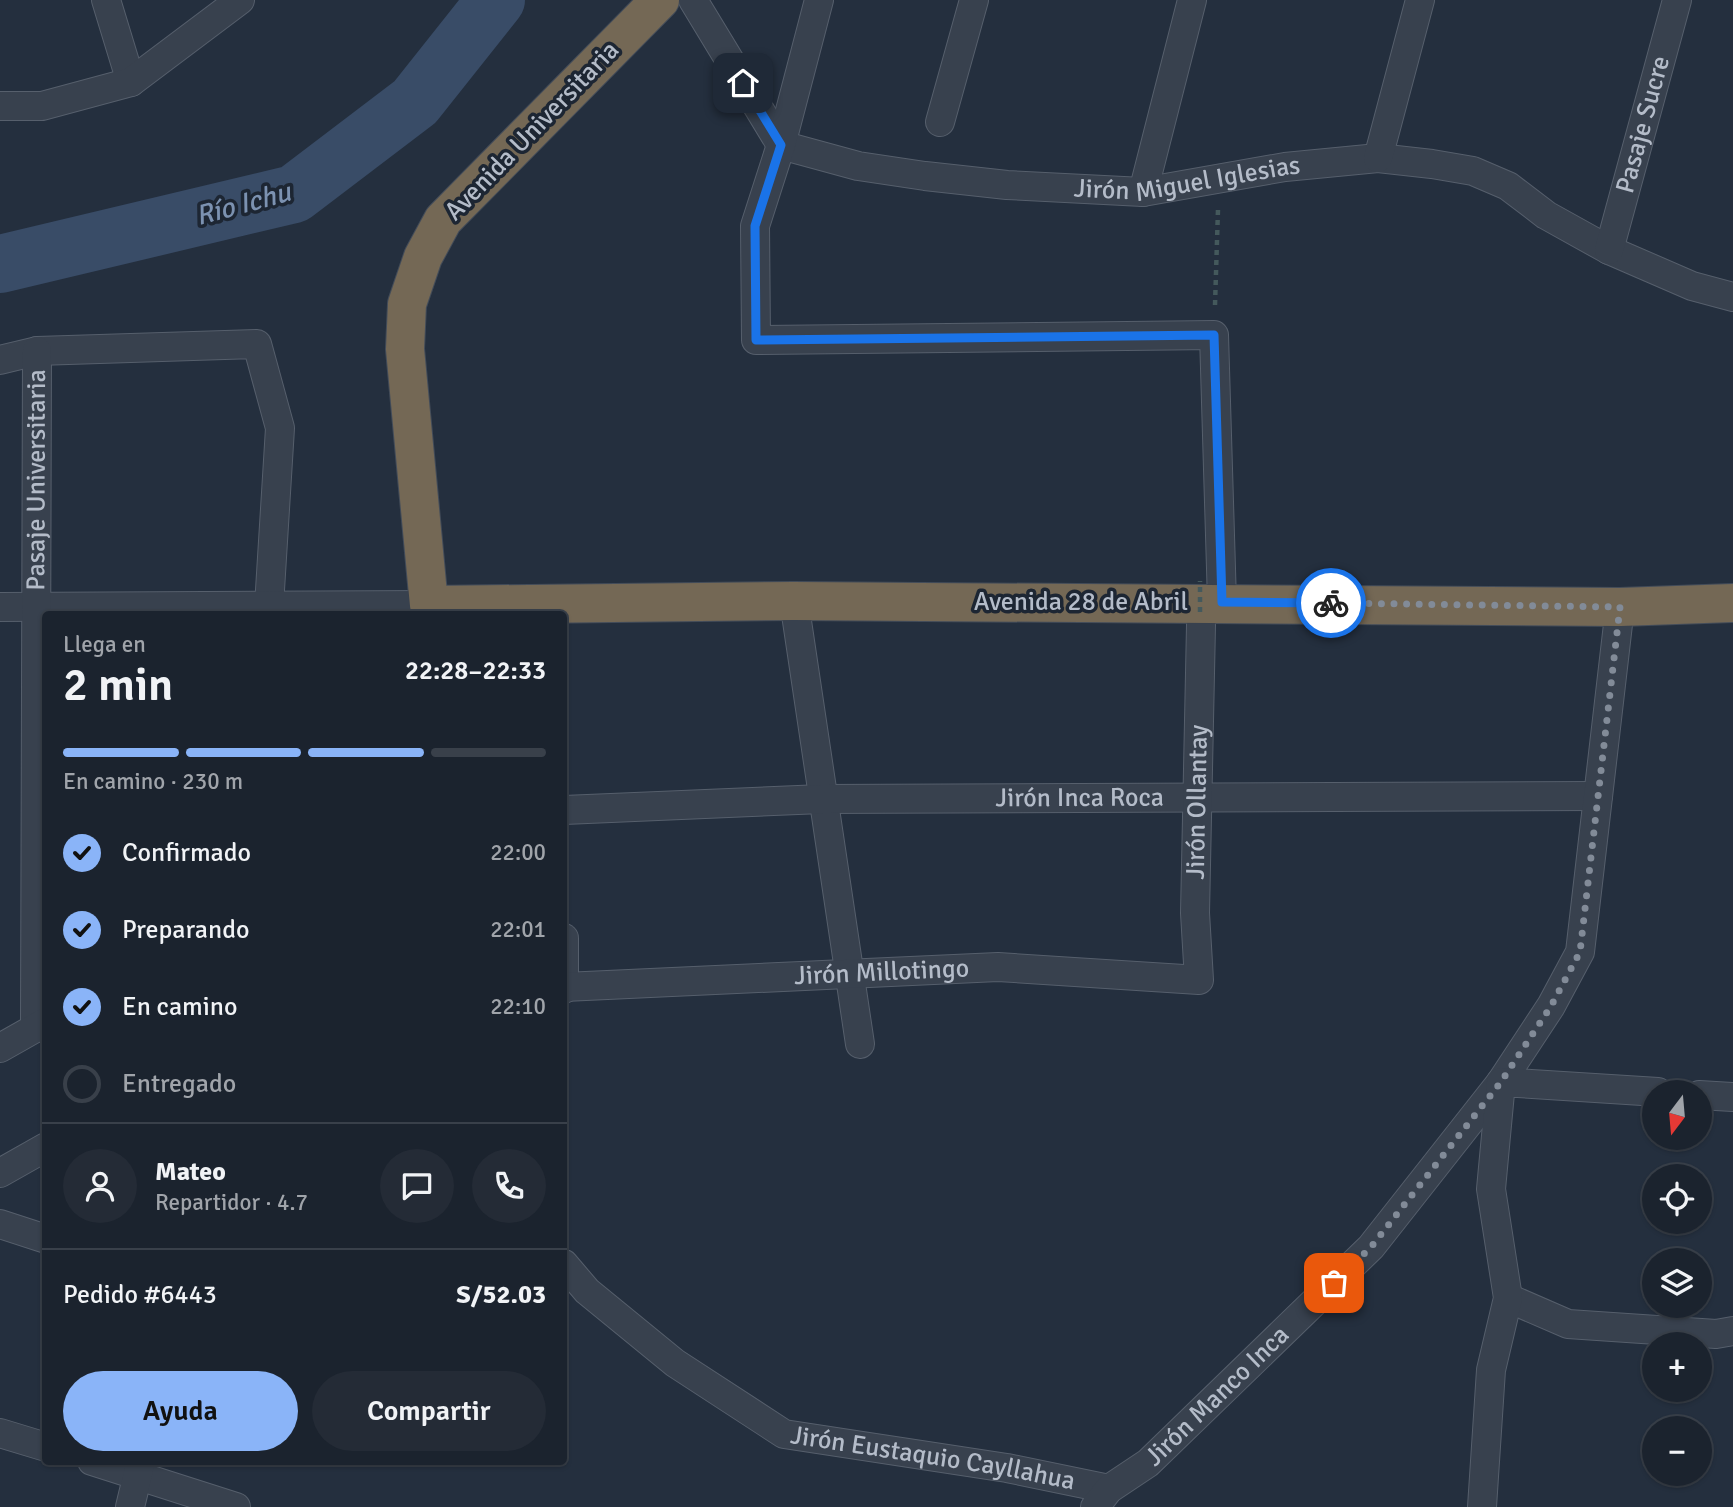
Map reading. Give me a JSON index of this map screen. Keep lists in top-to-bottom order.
{
  "streets": {
    "highway": ["Avenida Universitaria", "Avenida 28 de Abril"],
    "street": [
      "Pasaje Sucre",
      "Jirón Miguel Iglesias",
      "Pasaje Universitaria",
      "Jirón Inca Roca",
      "Jirón Ollantay",
      "Jirón Millotingo",
      "Jirón Manco Inca",
      "Jirón Eustaquio Cayllahua"
    ]
  },
  "crossings": [
    ["Pasaje Sucre", "Jirón Miguel Iglesias"],
    ["Avenida Universitaria", "Avenida 28 de Abril"],
    ["Avenida 28 de Abril", "Jirón Ollantay"],
    ["Avenida 28 de Abril", "Jirón Manco Inca"],
    ["Jirón Inca Roca", "Jirón Ollantay"],
    ["Jirón Inca Roca", "Jirón Manco Inca"],
    ["Jirón Ollantay", "Jirón Millotingo"],
    ["Jirón Manco Inca", "Jirón Eustaquio Cayllahua"]
  ],
  "water": ["Río Ichu"],
  "north": "bottom",
  "page": {
    "heading": ["2 min", "Llega en", "22:28–22:33"],
    "panel": [
      "Mateo",
      "Repartidor · 4.7",
      "Pedido #6443",
      "S/52.03"
    ],
    "bar": "En camino · 230 m",
    "list": [
      ["Confirmado", "22:00"],
      ["Preparando", "22:01"],
      ["En camino", "22:10"],
      "Entregado"
    ],
    "map_buttons": ["+", "−"],
    "buttons": ["Ayuda", "Compartir"]
  }
}
